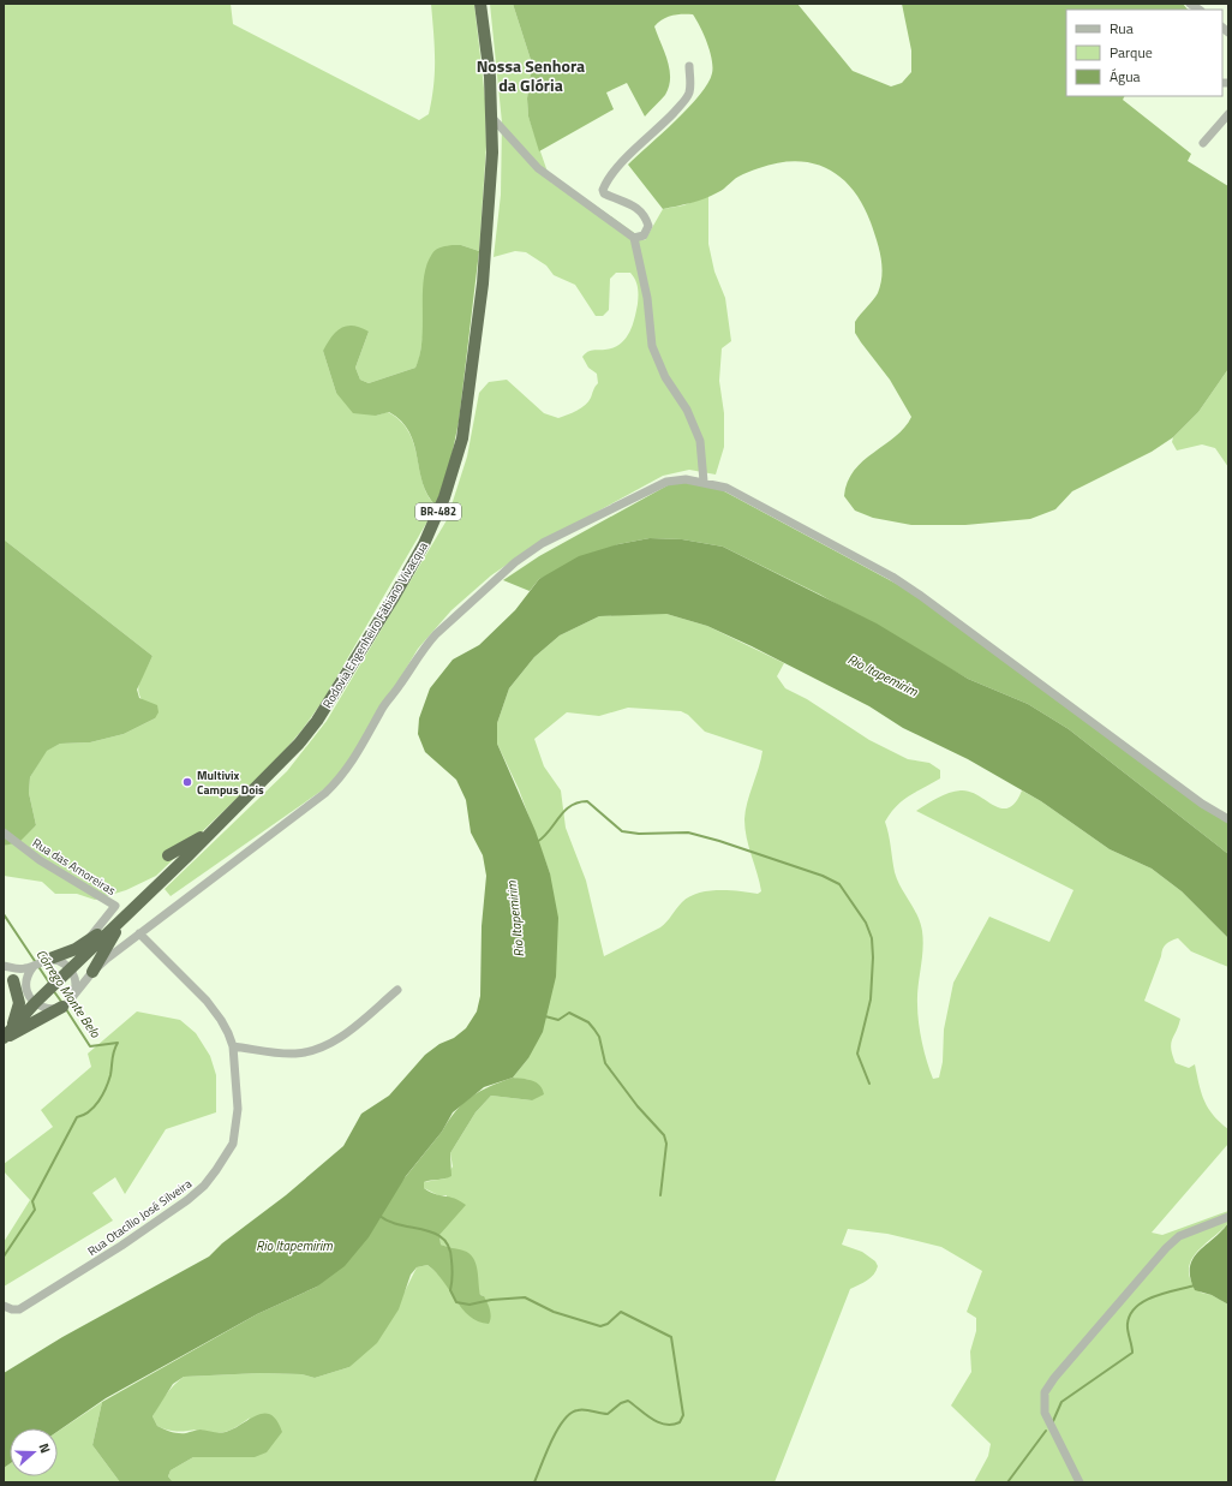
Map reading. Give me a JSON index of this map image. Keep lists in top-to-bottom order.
{
  "streets": {
    "highway": ["BR-482", "Rodovia Engenheiro Fabiano Vivacqua"],
    "street": ["Rua das Amoreiras", "Rua Otacílio José Silveira"]
  },
  "districts": ["Nossa Senhora da Glória"],
  "water": ["Rio Itapemirim", "Córrego Monte Belo"],
  "places": ["Multivix Campus Dois"],
  "legend": ["Rua", "Parque", "Água"],
  "north": "right"
}
